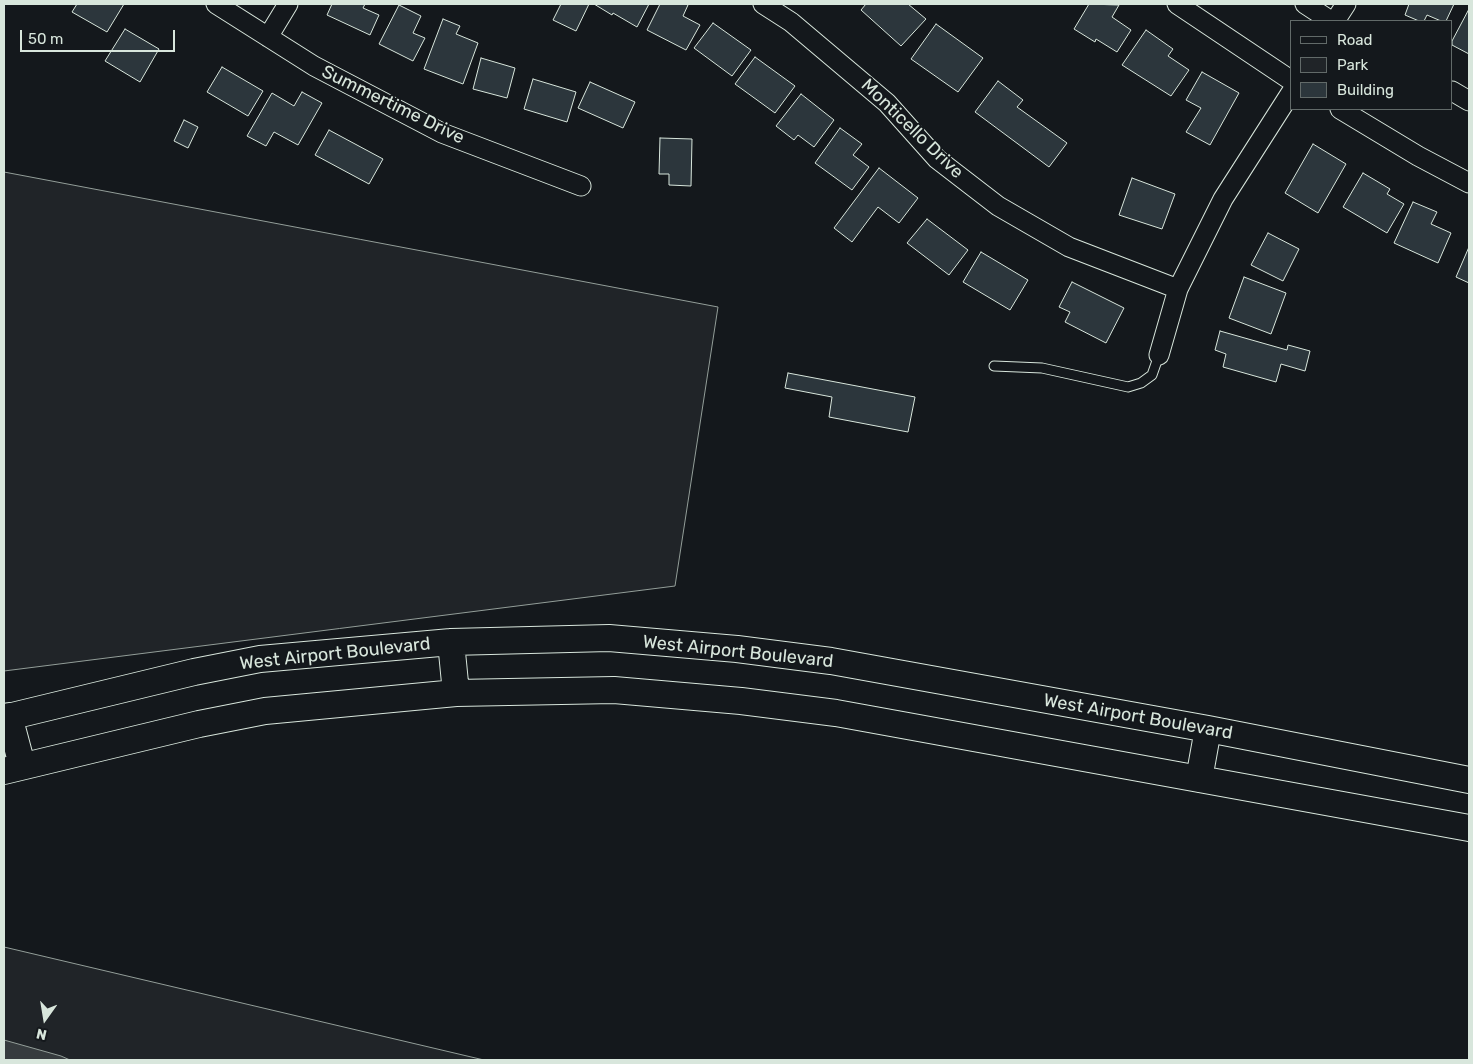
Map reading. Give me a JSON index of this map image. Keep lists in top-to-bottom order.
{
  "streets": {
    "main road": ["West Airport Boulevard"],
    "street": ["Summertime Drive", "Monticello Drive"]
  },
  "legend": ["Road", "Park", "Building"],
  "scale_bar": "50 m",
  "north": "bottom"
}
